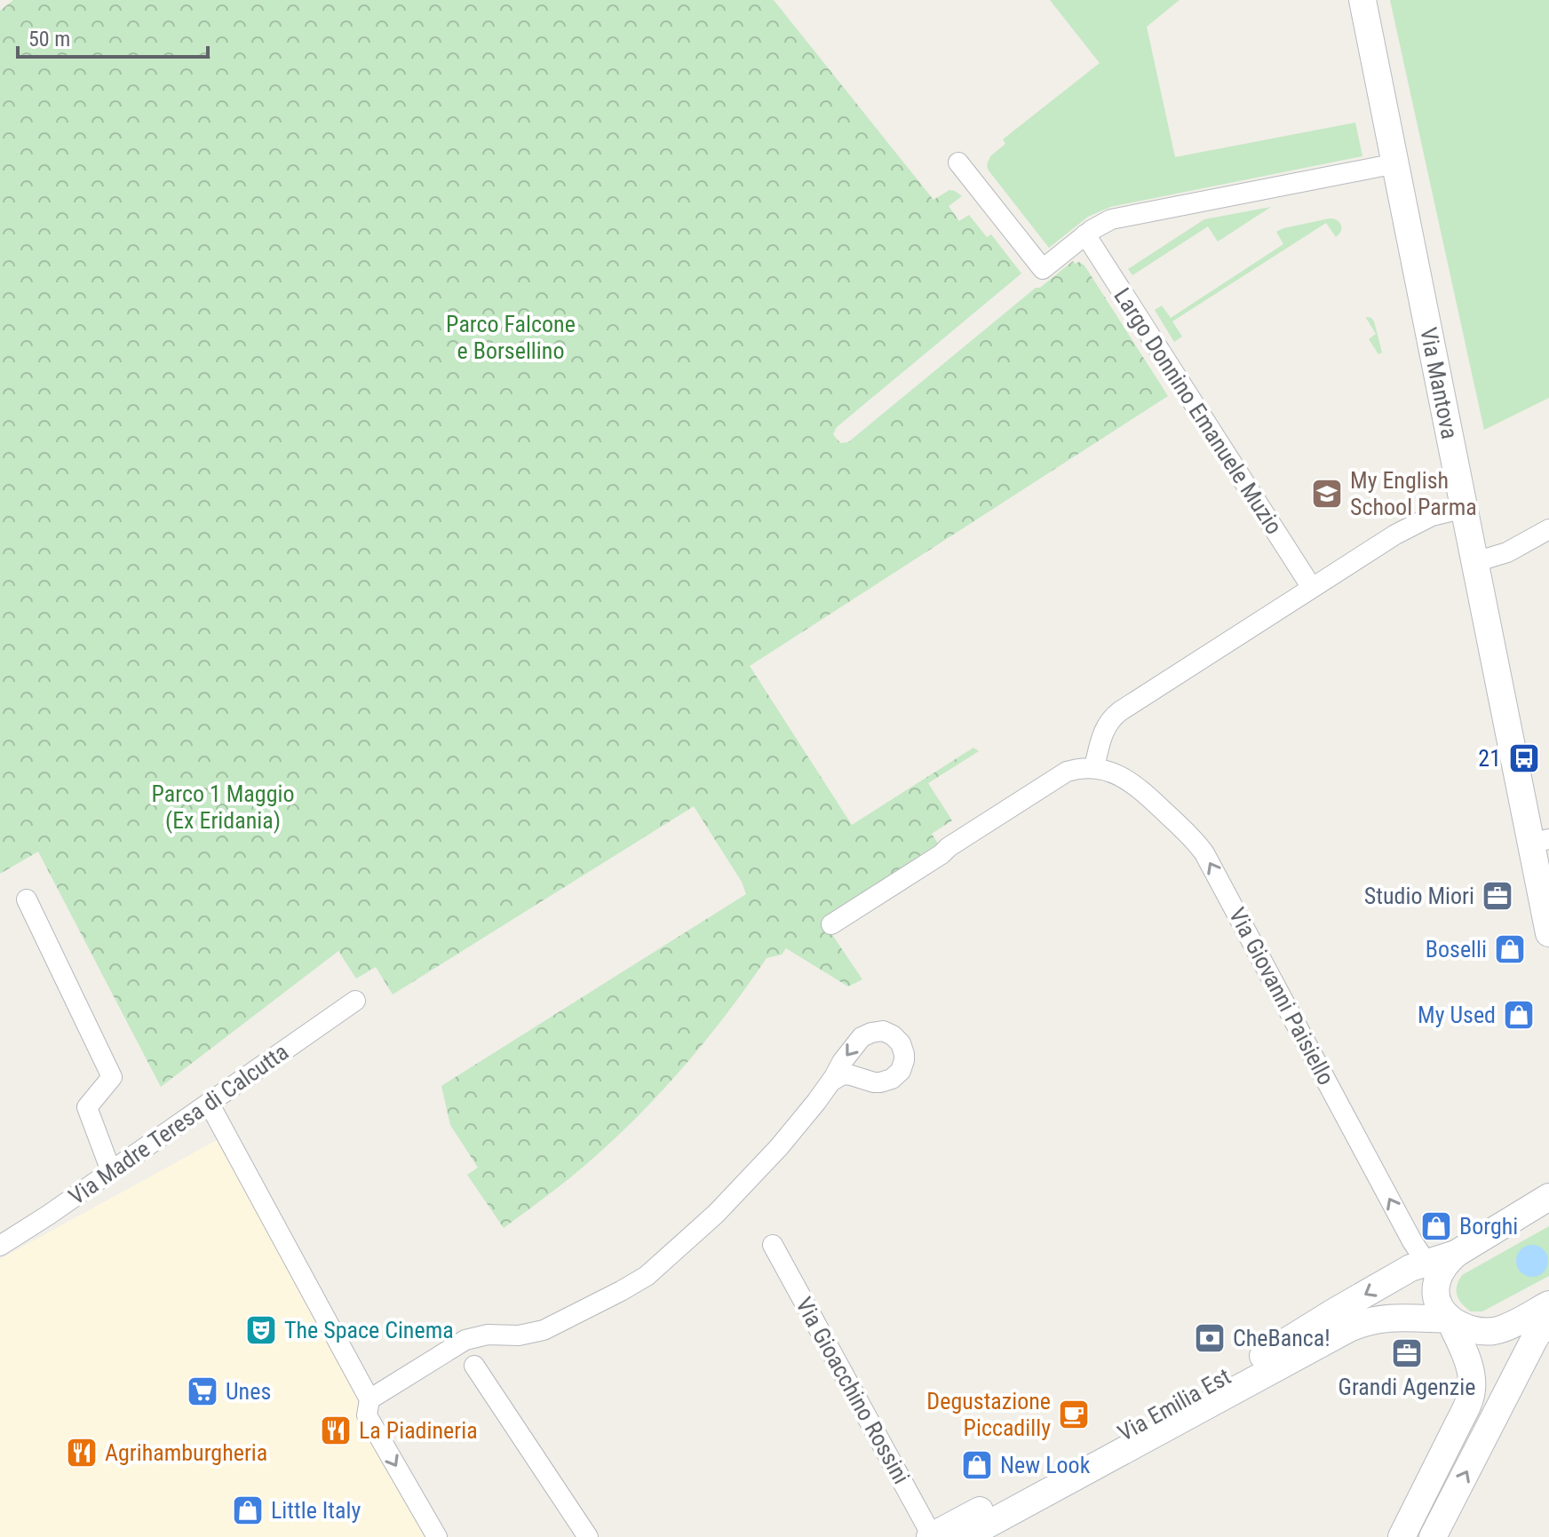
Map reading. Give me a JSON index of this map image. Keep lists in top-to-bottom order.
{
  "streets": {
    "main road": ["Via Mantova", "Via Emilia Est"],
    "street": [
      "Largo Donnino Emanuele Muzio",
      "Via Giovanni Paisiello",
      "Via Madre Teresa di Calcutta",
      "Via Gioacchino Rossini"
    ]
  },
  "crossings": [
    ["Via Giovanni Paisiello", "Via Emilia Est"],
    ["Via Gioacchino Rossini", "Via Emilia Est"]
  ],
  "one_way": ["Via Giovanni Paisiello"],
  "parks": ["Parco Falcone e Borsellino", "Parco 1 Maggio (Ex Eridania)"],
  "places": {
    "school or university": ["My English School Parma"],
    "bus stop": ["21"],
    "office": ["Studio Miori", "Grandi Agenzie"],
    "shop": [
      "Boselli",
      "My Used",
      "Borghi",
      "New Look",
      "Little Italy"
    ],
    "theatre": ["The Space Cinema"],
    "bank": ["CheBanca!"],
    "supermarket": ["Unes"],
    "cafe": ["Degustazione Piccadilly"],
    "restaurant": ["La Piadineria", "Agrihamburgheria"]
  },
  "scale_bar": "50 m"
}
